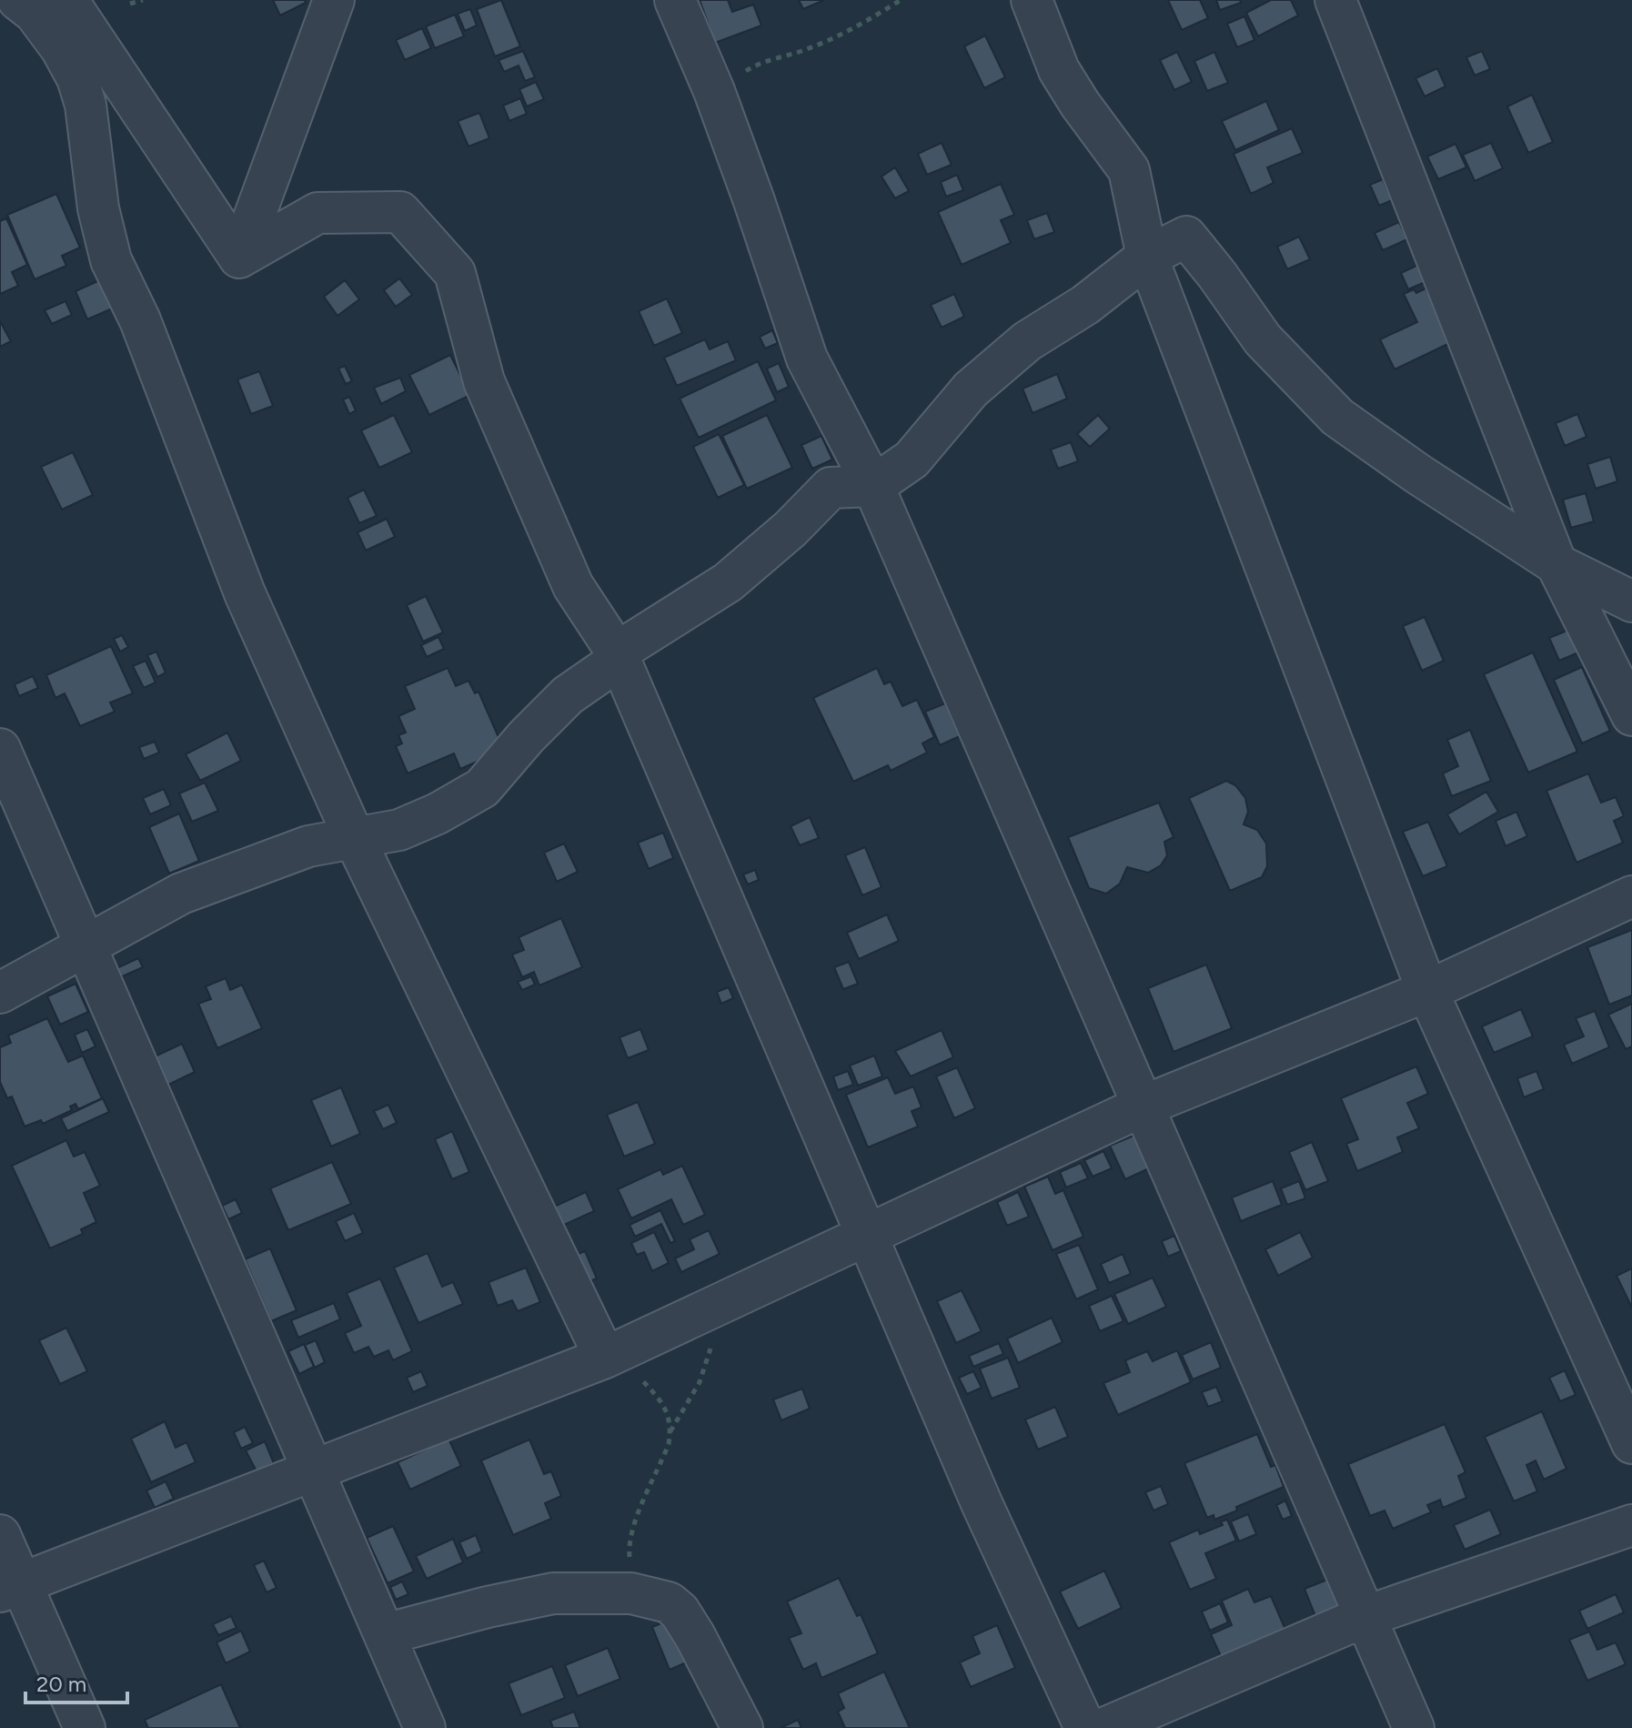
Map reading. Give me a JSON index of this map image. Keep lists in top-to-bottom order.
{
  "scale_bar": "20 m"
}
